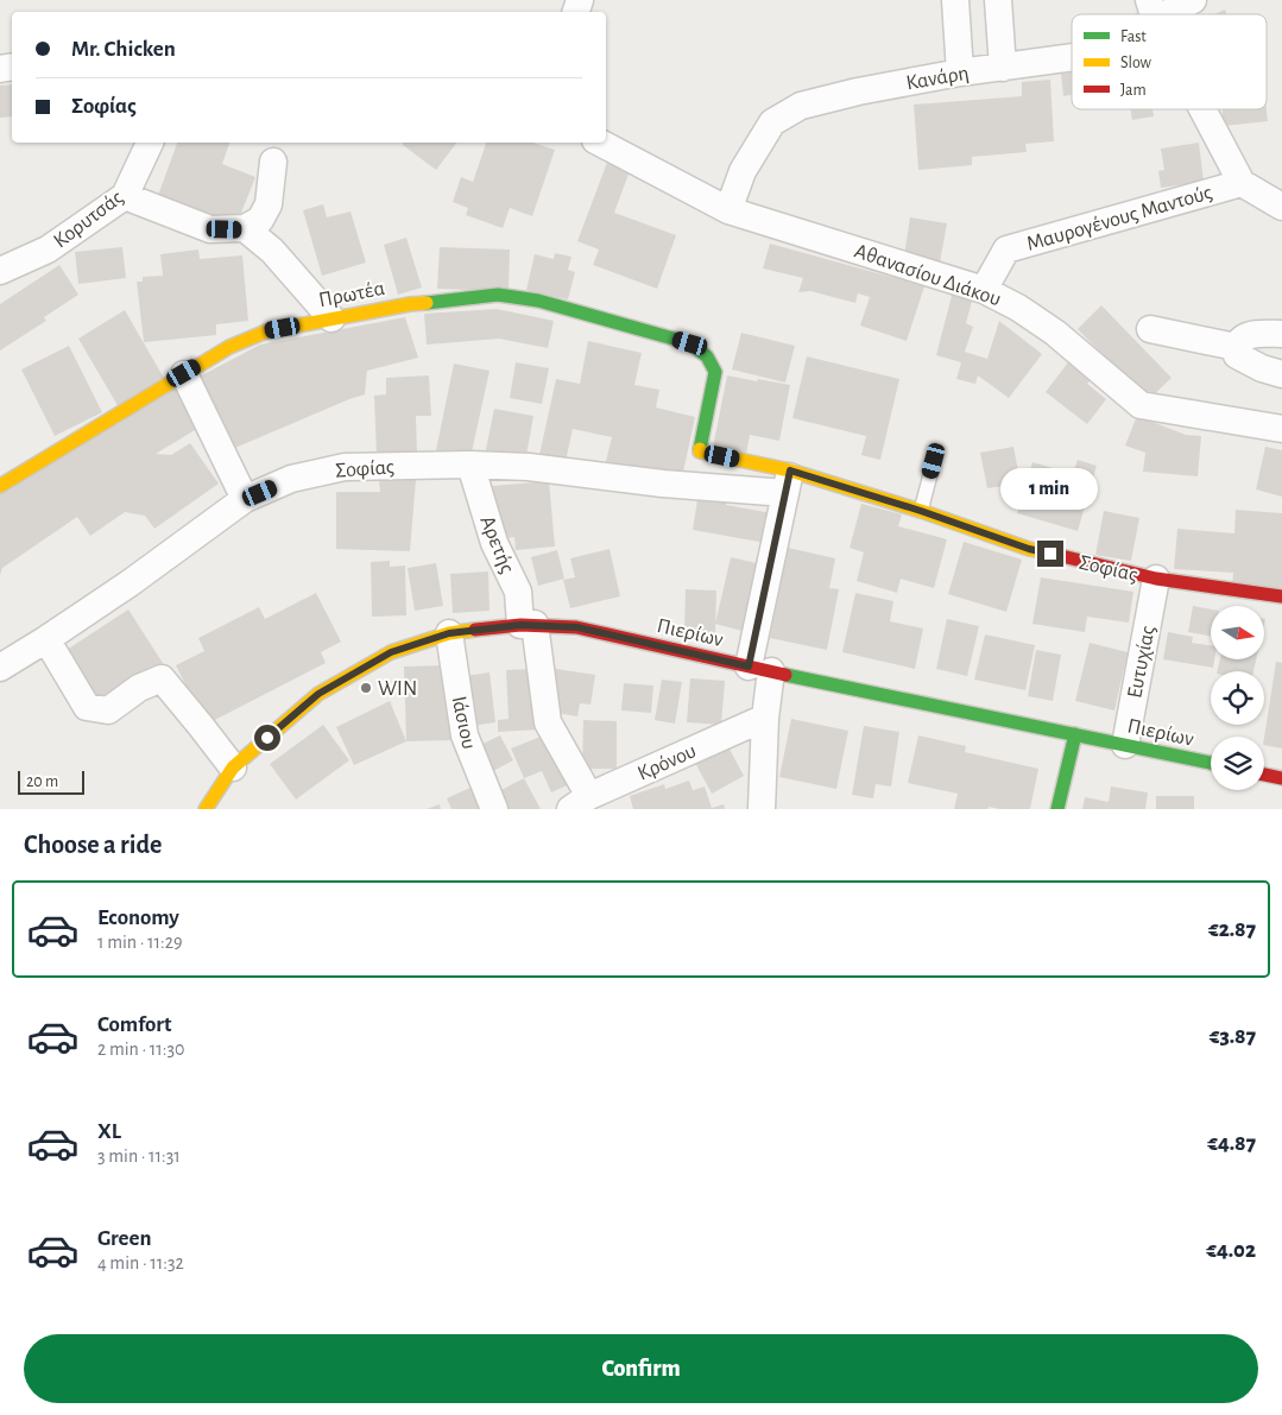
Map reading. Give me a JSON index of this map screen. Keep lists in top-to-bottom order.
{
  "streets": {
    "street": [
      "Κανάρη",
      "Μαυρογένους Μαντούς",
      "Κορυτσάς",
      "Αθανασίου Διάκου",
      "Πρωτέα",
      "Σοφίας",
      "Αρετής",
      "Πιερίων",
      "Ευτυχίας",
      "Ιάσιου",
      "Κρόνου"
    ]
  },
  "crossings": [
    ["Κανάρη", "Αθανασίου Διάκου"],
    ["Μαυρογένους Μαντούς", "Αθανασίου Διάκου"],
    ["Πρωτέα", "Σοφίας"],
    ["Σοφίας", "Αρετής"],
    ["Σοφίας", "Ευτυχίας"],
    ["Αρετής", "Πιερίων"],
    ["Αρετής", "Κρόνου"],
    ["Πιερίων", "Ευτυχίας"],
    ["Πιερίων", "Ιάσιου"]
  ],
  "places": ["WIN"],
  "legend": ["Fast", "Slow", "Jam"],
  "scale_bar": "20 m",
  "north": "right",
  "page": {
    "banner": ["Mr. Chicken", "Σοφίας"],
    "bubble": "1 min",
    "scale": "20 m",
    "heading": "Choose a ride",
    "list": [
      {
        "name": "Economy",
        "note": "1 min · 11:29",
        "value": "€2.87"
      },
      {
        "name": "Comfort",
        "note": "2 min · 11:30",
        "value": "€3.87"
      },
      {
        "name": "XL",
        "note": "3 min · 11:31",
        "value": "€4.87"
      },
      {
        "name": "Green",
        "note": "4 min · 11:32",
        "value": "€4.02"
      }
    ],
    "buttons": "Confirm"
  }
}
